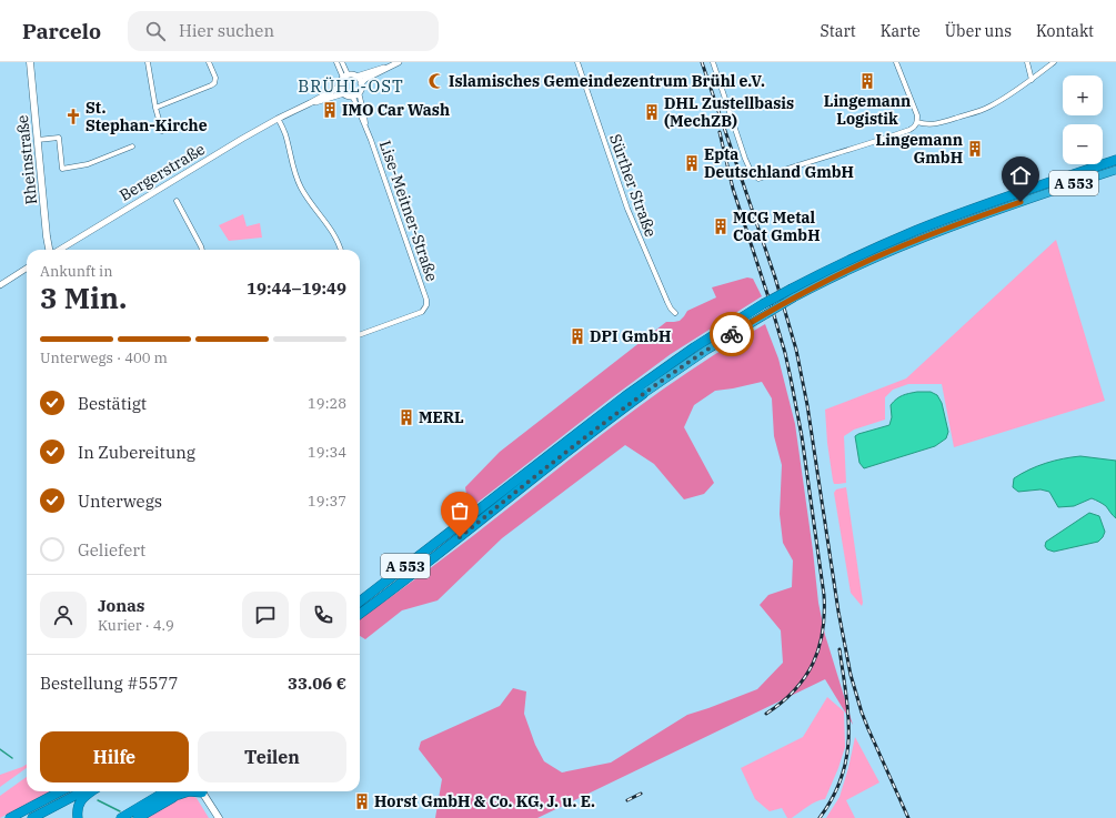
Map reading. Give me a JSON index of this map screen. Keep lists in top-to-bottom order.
{
  "streets": {
    "highway": ["A 553"],
    "main road": ["Rheinstraße"],
    "street": ["Bergerstraße", "Sürther Straße", "Lise-Meitner-Straße"]
  },
  "crossings": [
    ["Bergerstraße", "Lise-Meitner-Straße"]
  ],
  "districts": ["BRÜHL-OST"],
  "places": {
    "mosque": ["Islamisches Gemeindezentrum Brühl e.V."],
    "building": [
      "Lingemann Logistik",
      "IMO Car Wash",
      "DHL Zustellbasis (MechZB)",
      "Lingemann GmbH",
      "Epta Deutschland GmbH",
      "MCG Metal Coat GmbH",
      "DPI GmbH",
      "MERL",
      "Horst GmbH & Co. KG, J. u. E."
    ],
    "church": ["St. Stephan-Kirche"]
  },
  "page": {
    "header": "Parcelo",
    "search": "Hier suchen",
    "nav": [
      "Start",
      "Karte",
      "Über uns",
      "Kontakt"
    ],
    "map_buttons": ["+", "−"],
    "heading": ["3 Min.", "Ankunft in", "19:44–19:49"],
    "panel": [
      "Jonas",
      "Kurier · 4.9",
      "Bestellung #5577",
      "33.06 €"
    ],
    "bar": "Unterwegs · 400 m",
    "list": [
      ["Bestätigt", "19:28"],
      ["In Zubereitung", "19:34"],
      ["Unterwegs", "19:37"],
      "Geliefert"
    ],
    "buttons": ["Hilfe", "Teilen"]
  }
}
